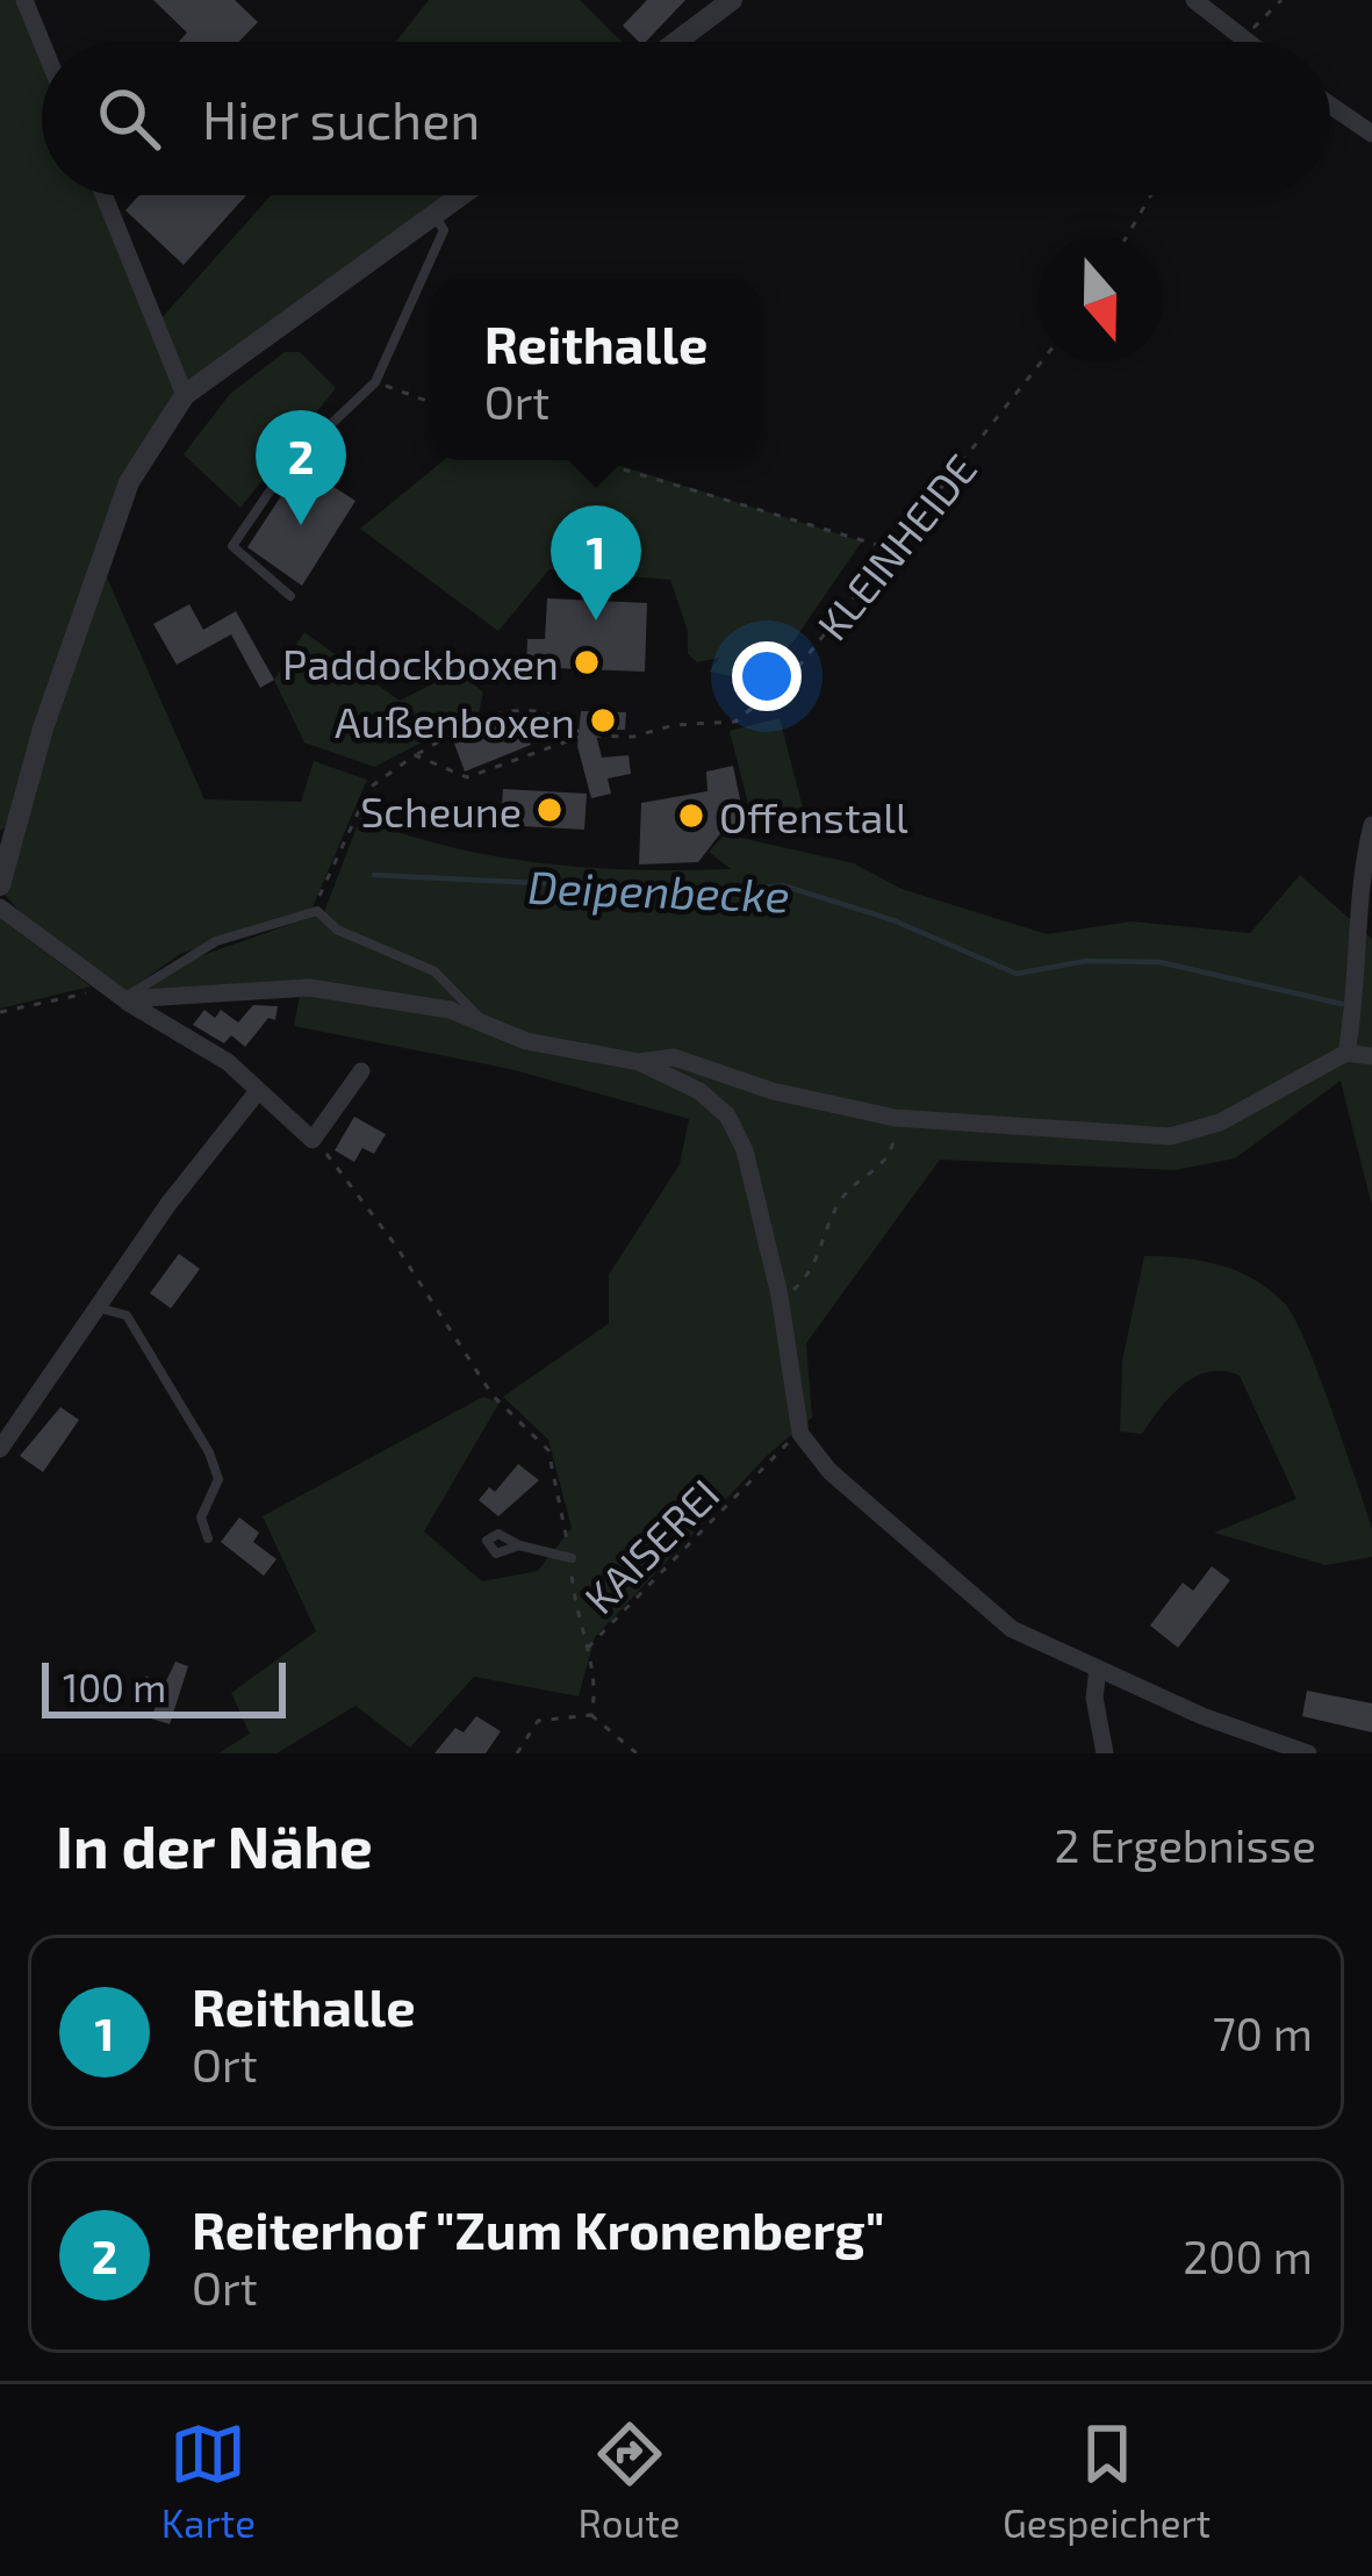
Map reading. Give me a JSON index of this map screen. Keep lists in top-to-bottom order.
{
  "streets": {
    "path": ["KLEINHEIDE", "KAISEREI"]
  },
  "water": ["Deipenbecke"],
  "places": [
    "Paddockboxen",
    "Außenboxen",
    "Scheune",
    "Offenstall"
  ],
  "scale_bar": "100 m",
  "north": "bottom",
  "page": {
    "search": "Hier suchen",
    "popup": ["Reithalle", "Ort"],
    "pins": ["2", "1"],
    "scale": "100 m",
    "heading": ["In der Nähe", "2 Ergebnisse"],
    "list": [
      {
        "mark": "1",
        "name": "Reithalle",
        "note": "Ort",
        "value": "70 m"
      },
      {
        "mark": "2",
        "name": "Reiterhof \"Zum Kronenberg\"",
        "note": "Ort",
        "value": "200 m"
      }
    ],
    "nav": ["Karte", "Route", "Gespeichert"]
  }
}
